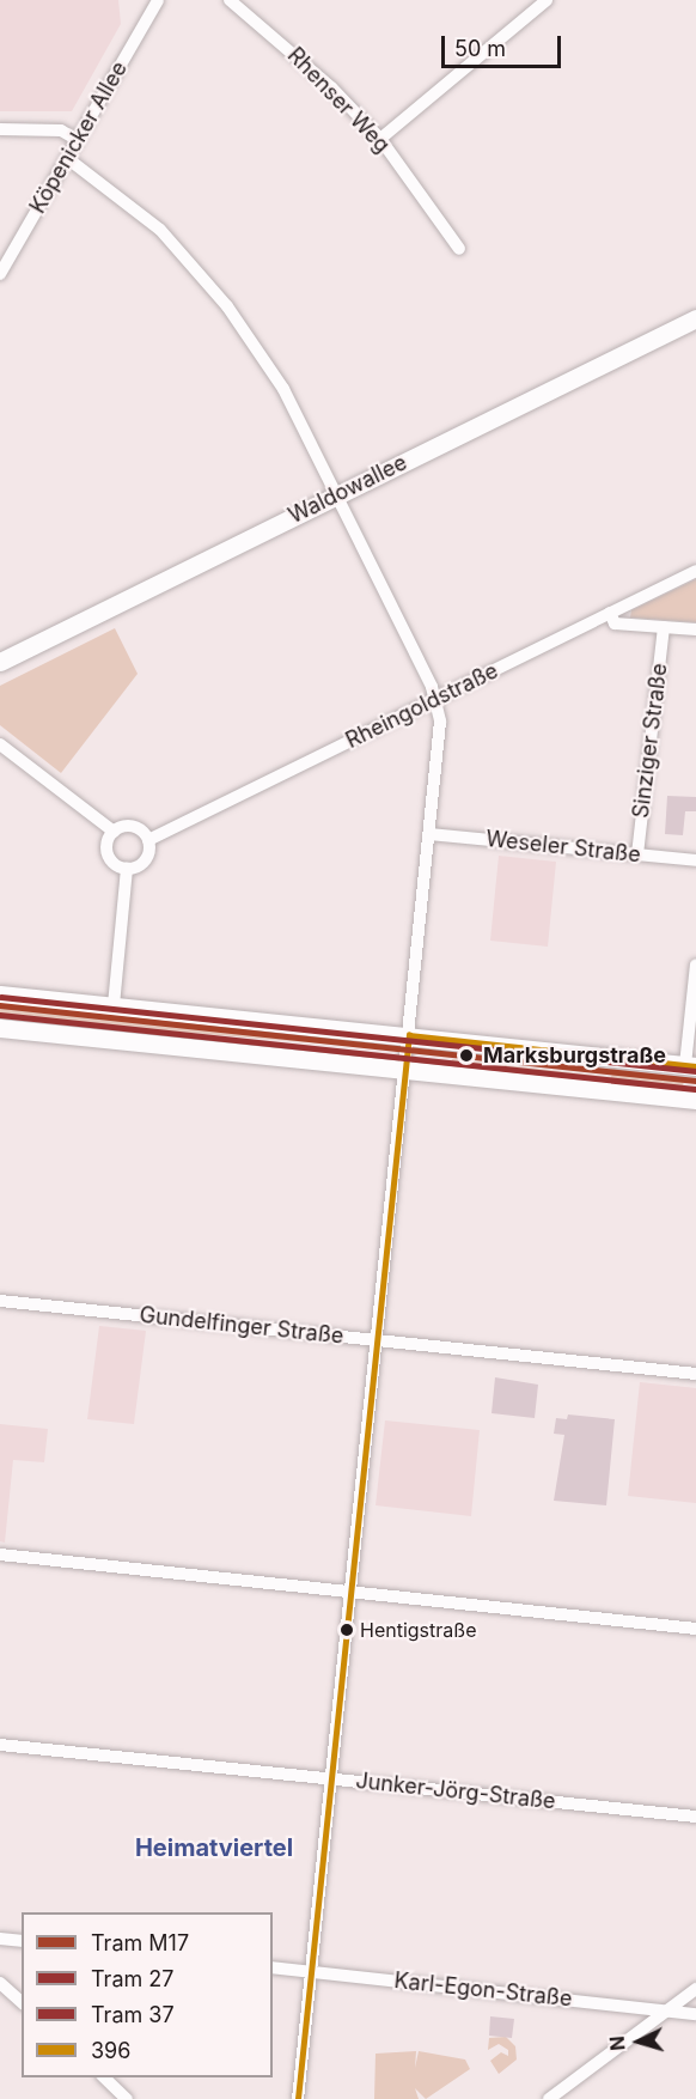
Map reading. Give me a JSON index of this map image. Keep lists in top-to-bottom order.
{
  "streets": {
    "main road": ["Waldowallee"],
    "street": [
      "Rhenser Weg",
      "Köpenicker Allee",
      "Rheingoldstraße",
      "Sinziger Straße",
      "Weseler Straße",
      "Gundelfinger Straße",
      "Junker-Jörg-Straße",
      "Karl-Egon-Straße"
    ]
  },
  "crossings": [
    ["Sinziger Straße", "Weseler Straße"]
  ],
  "districts": ["Heimatviertel"],
  "places": ["Marksburgstraße", "Hentigstraße"],
  "lines": [
    "tram line 37",
    "tram line M17",
    "tram line 27",
    "transit line 396"
  ],
  "legend": [
    "Tram M17",
    "Tram 27",
    "Tram 37",
    "396"
  ],
  "scale_bar": "50 m",
  "north": "left"
}
